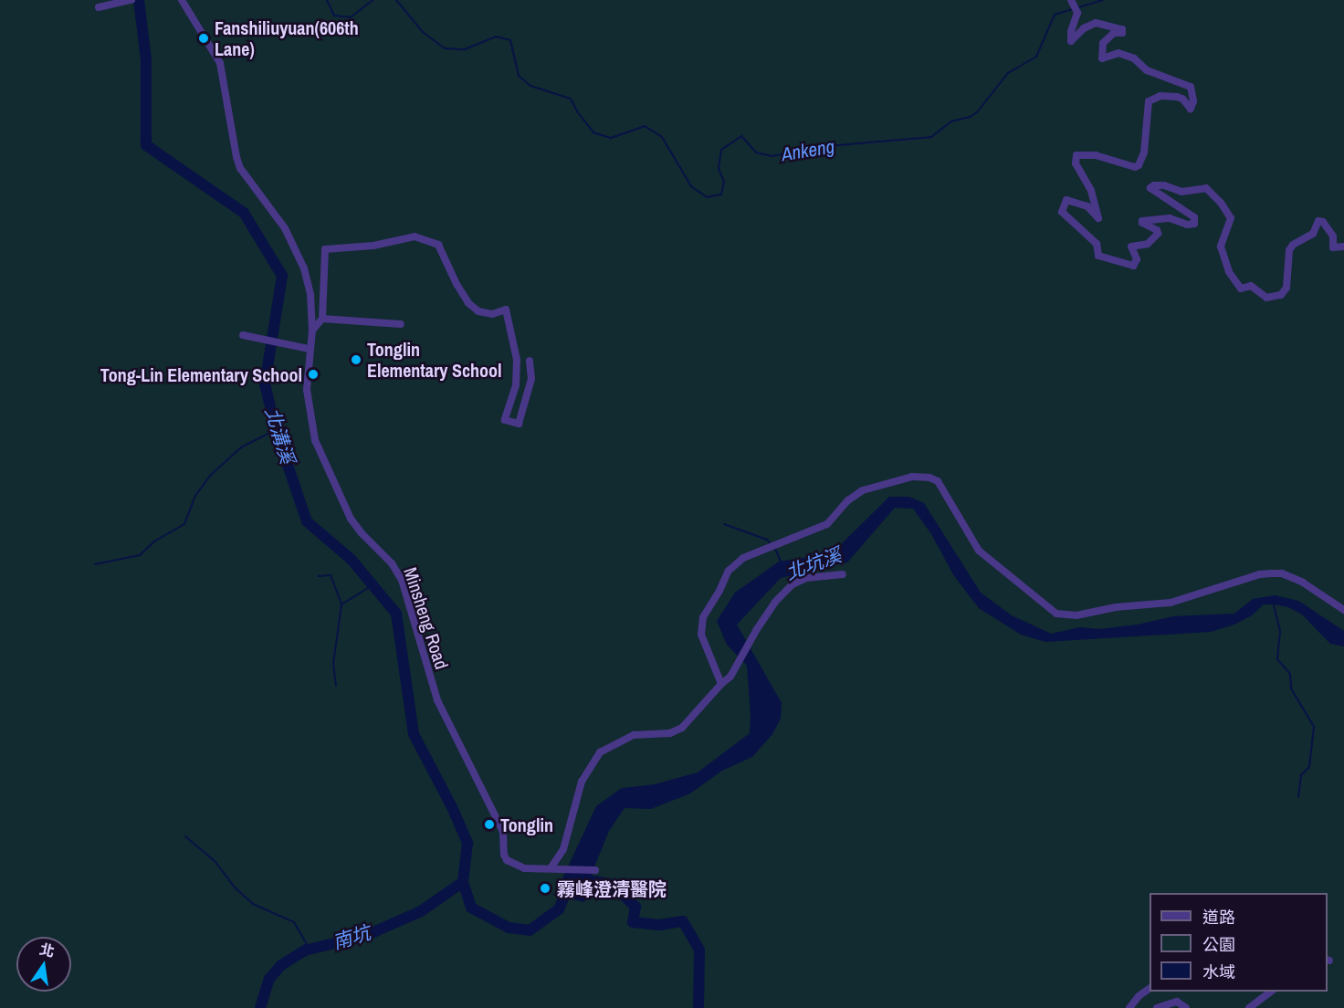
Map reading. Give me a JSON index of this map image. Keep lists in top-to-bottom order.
{
  "streets": {
    "street": ["Minsheng Road"]
  },
  "water": [
    "Ankeng",
    "北溝溪",
    "北坑溪",
    "南坑"
  ],
  "places": [
    "Fanshiliuyuan(606th Lane)",
    "Tonglin Elementary School",
    "Tong-Lin Elementary School",
    "Tonglin",
    "霧峰澄清醫院"
  ],
  "legend": ["道路", "公園", "水域"],
  "north": "top"
}
